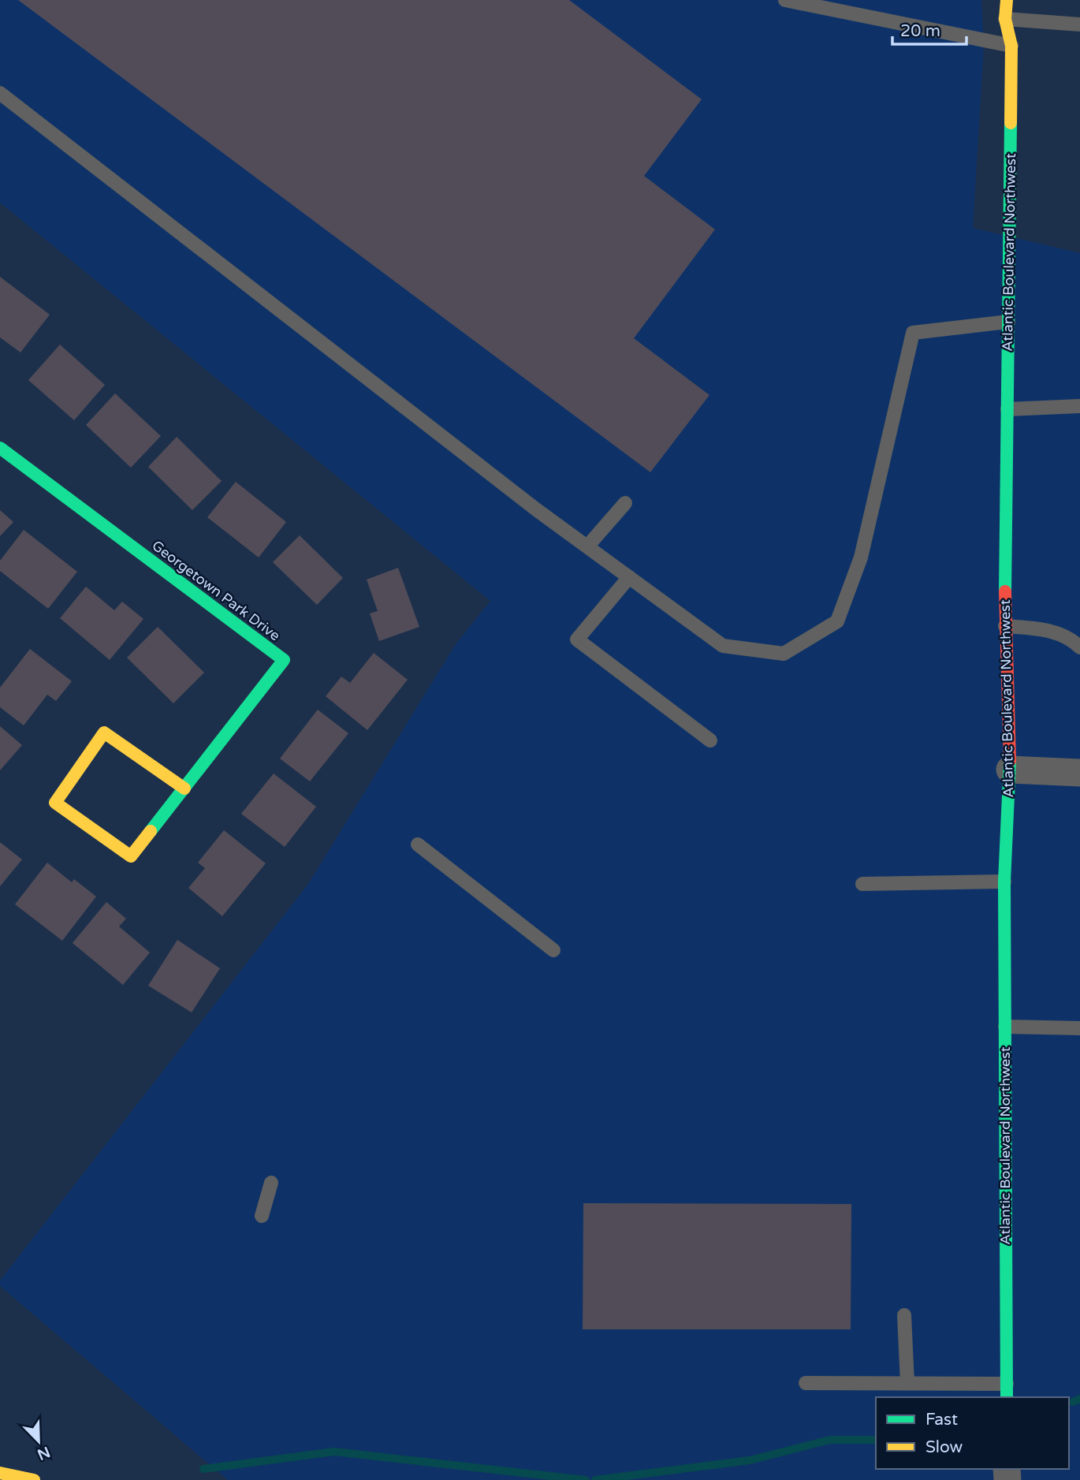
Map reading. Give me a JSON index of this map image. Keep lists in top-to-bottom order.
{
  "streets": {
    "street": ["Atlantic Boulevard Northwest", "Georgetown Park Drive"]
  },
  "legend": ["Fast", "Slow"],
  "scale_bar": "20 m",
  "north": "bottom right"
}
